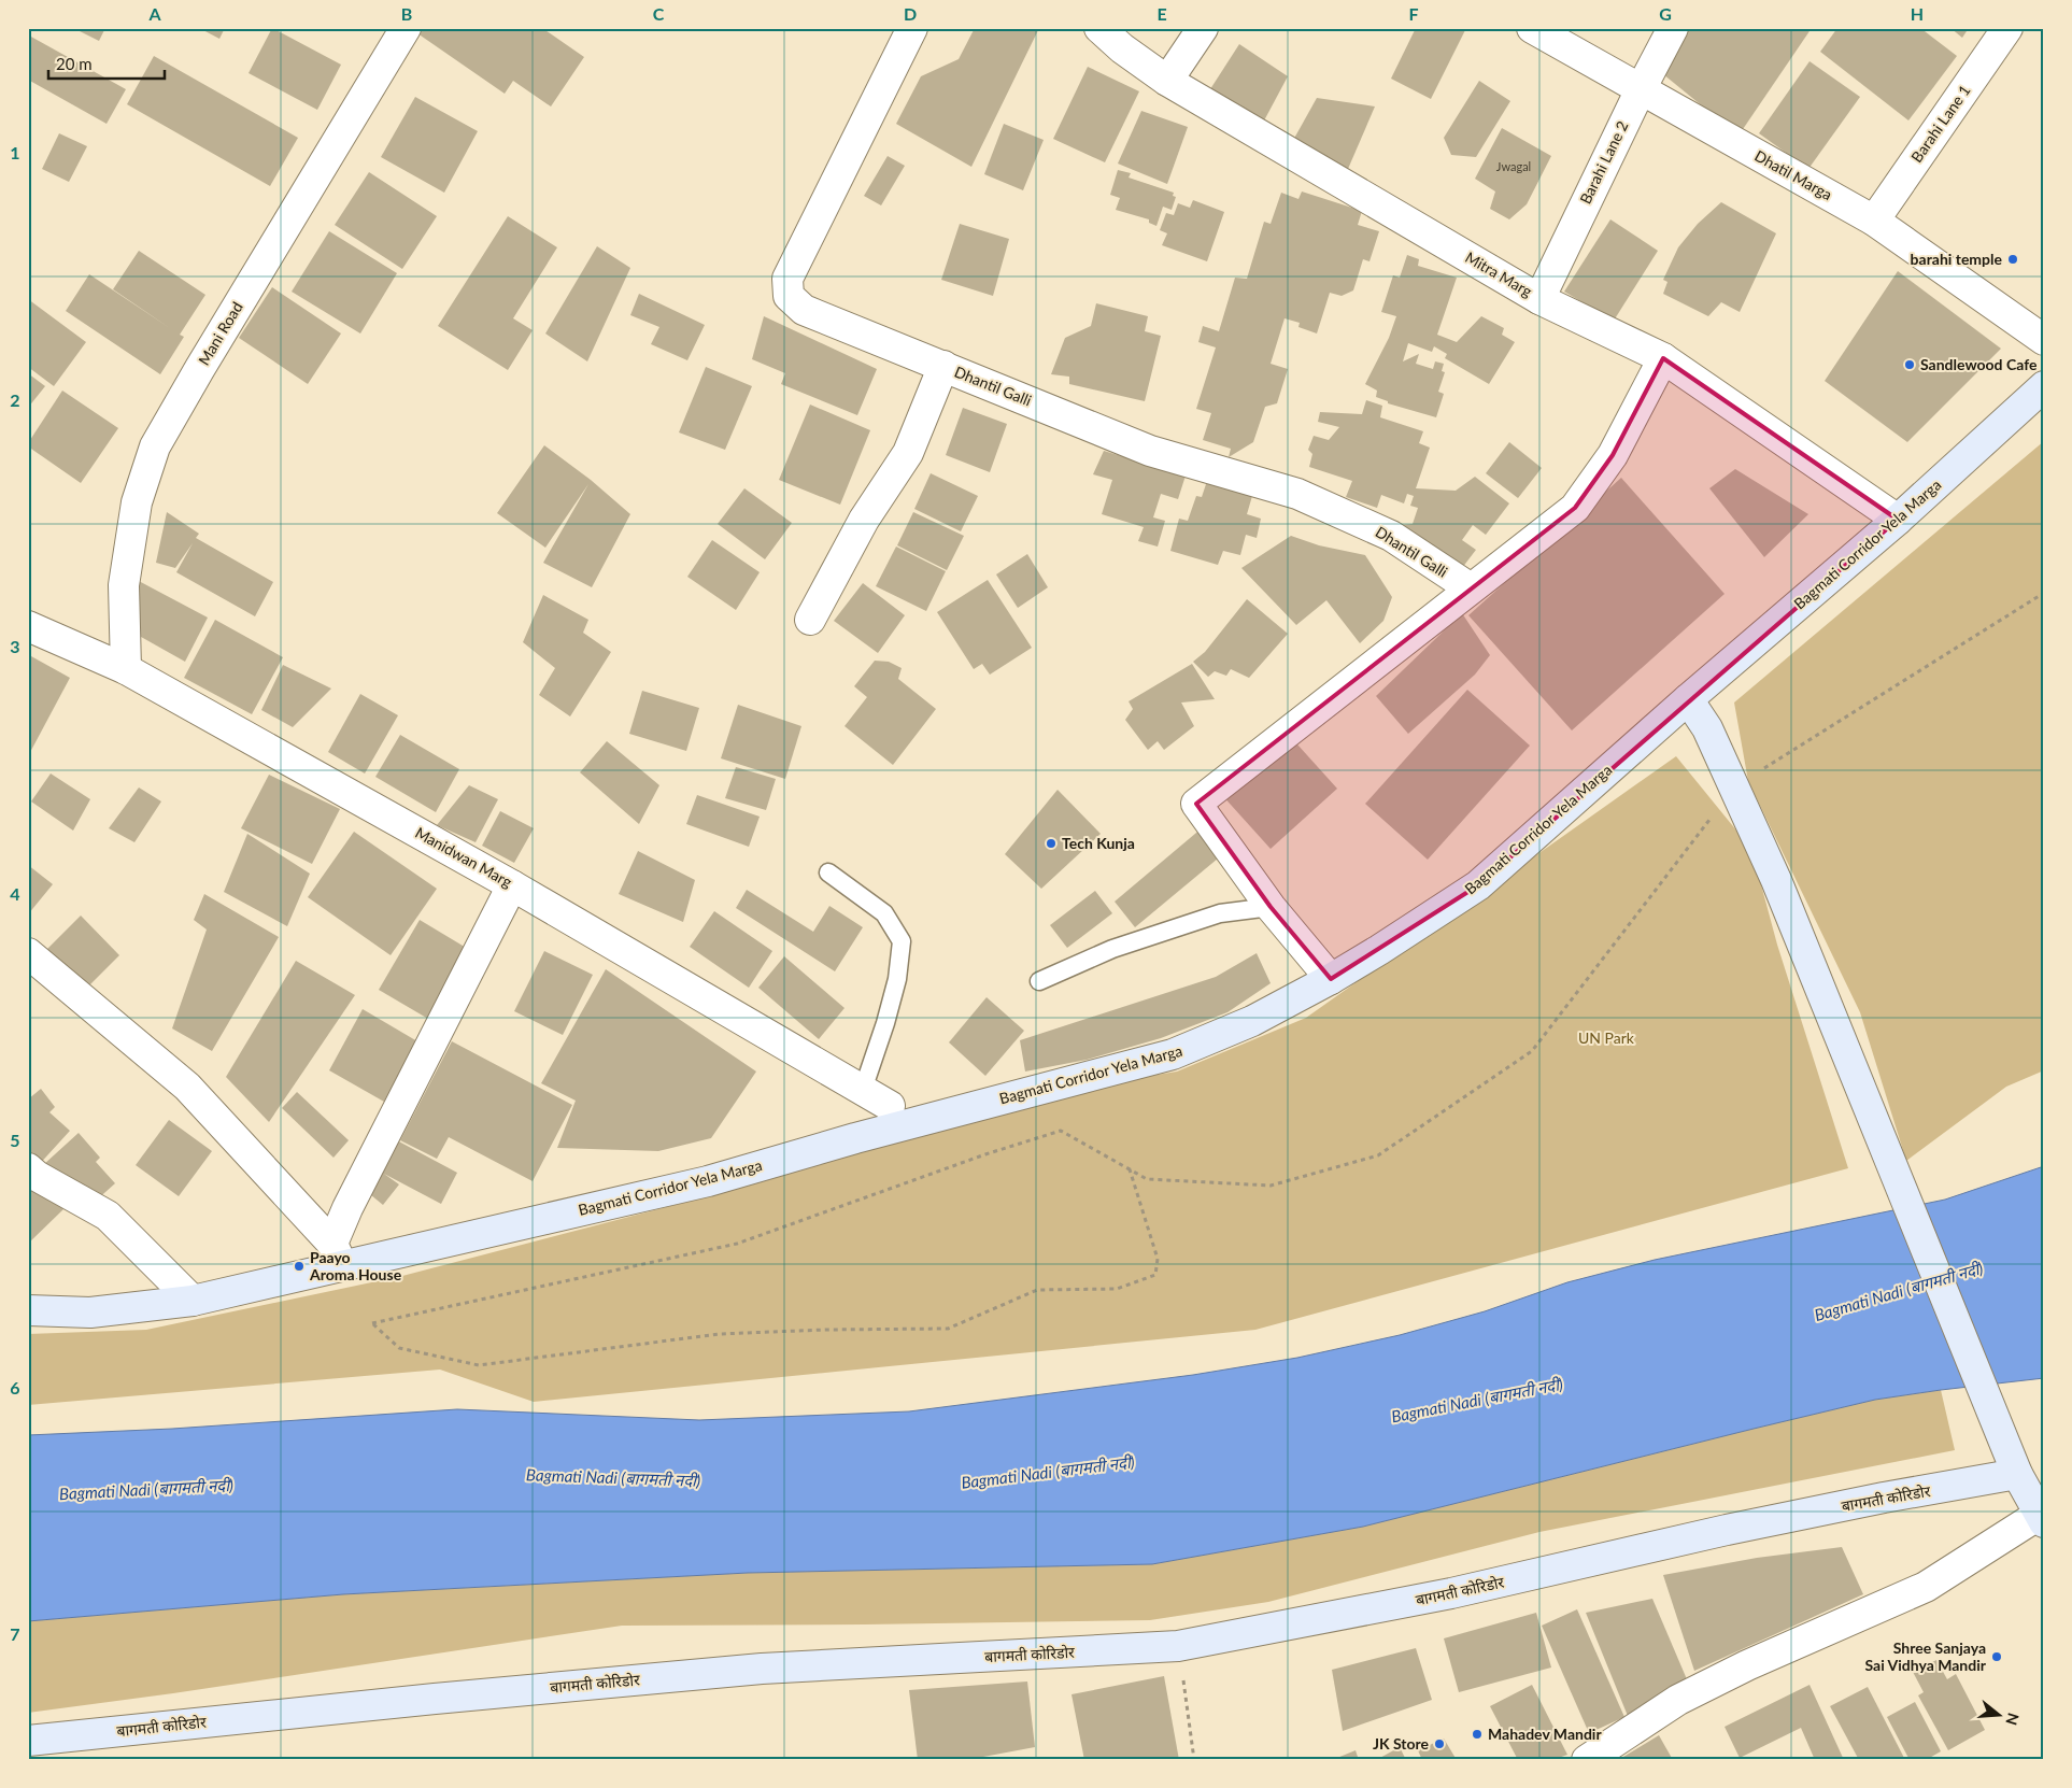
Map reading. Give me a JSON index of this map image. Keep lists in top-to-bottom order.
{
  "streets": {
    "main road": ["Bagmati Corridor Yela Marga", "बागमती कोरिडोर"],
    "street": [
      "Barahi Lane 1",
      "Barahi Lane 2",
      "Dhatil Marga",
      "Mitra Marg",
      "Mani Road",
      "Dhantil Galli",
      "Manidwan Marg"
    ]
  },
  "crossings": [
    ["Barahi Lane 1", "Dhatil Marga"],
    ["Barahi Lane 2", "Dhatil Marga"],
    ["Barahi Lane 2", "Mitra Marg"],
    ["Mitra Marg", "Bagmati Corridor Yela Marga"],
    ["Mani Road", "Manidwan Marg"]
  ],
  "water": ["Bagmati Nadi (बागमती नदी)"],
  "parks": ["UN Park"],
  "places": [
    "barahi temple",
    "Sandlewood Cafe",
    "Tech Kunja",
    "Paayo Aroma House",
    "Shree Sanjaya Sai Vidhya Mandir",
    "Mahadev Mandir",
    "JK Store"
  ],
  "house_numbers": ["Jwagal"],
  "scale_bar": "20 m",
  "north": "right",
  "grid": {
    "columns": [
      "A",
      "B",
      "C",
      "D",
      "E",
      "F",
      "G",
      "H"
    ],
    "rows": [
      "1",
      "2",
      "3",
      "4",
      "5",
      "6",
      "7"
    ]
  }
}
